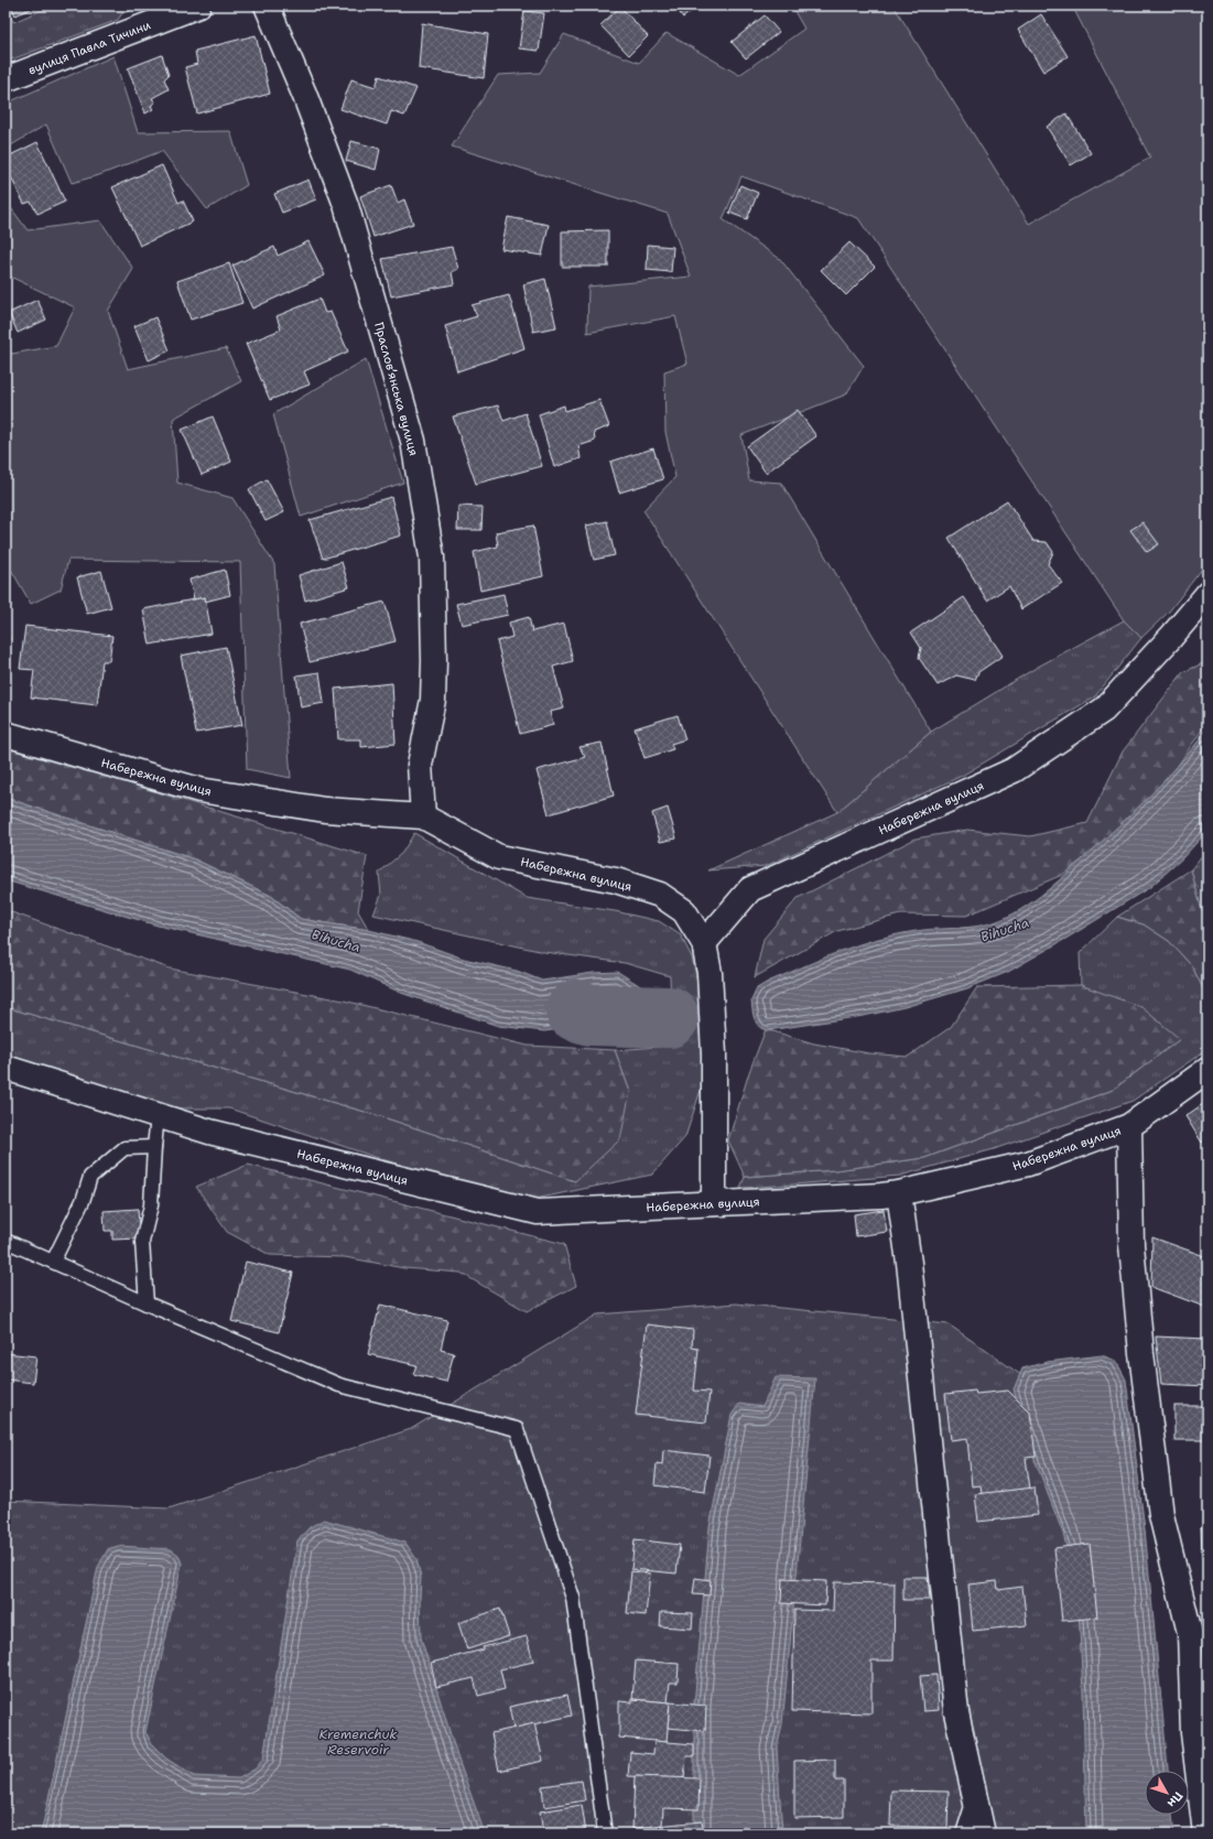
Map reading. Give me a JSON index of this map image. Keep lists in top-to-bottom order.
{
  "streets": {
    "street": ["вулиця Павла Тичини", "Прасловʼянська вулиця", "Набережна вулиця"]
  },
  "crossings": [
    ["Прасловʼянська вулиця", "Набережна вулиця"]
  ],
  "water": ["Bihucha", "Kremenchuk Reservoir"],
  "north": "bottom right"
}
